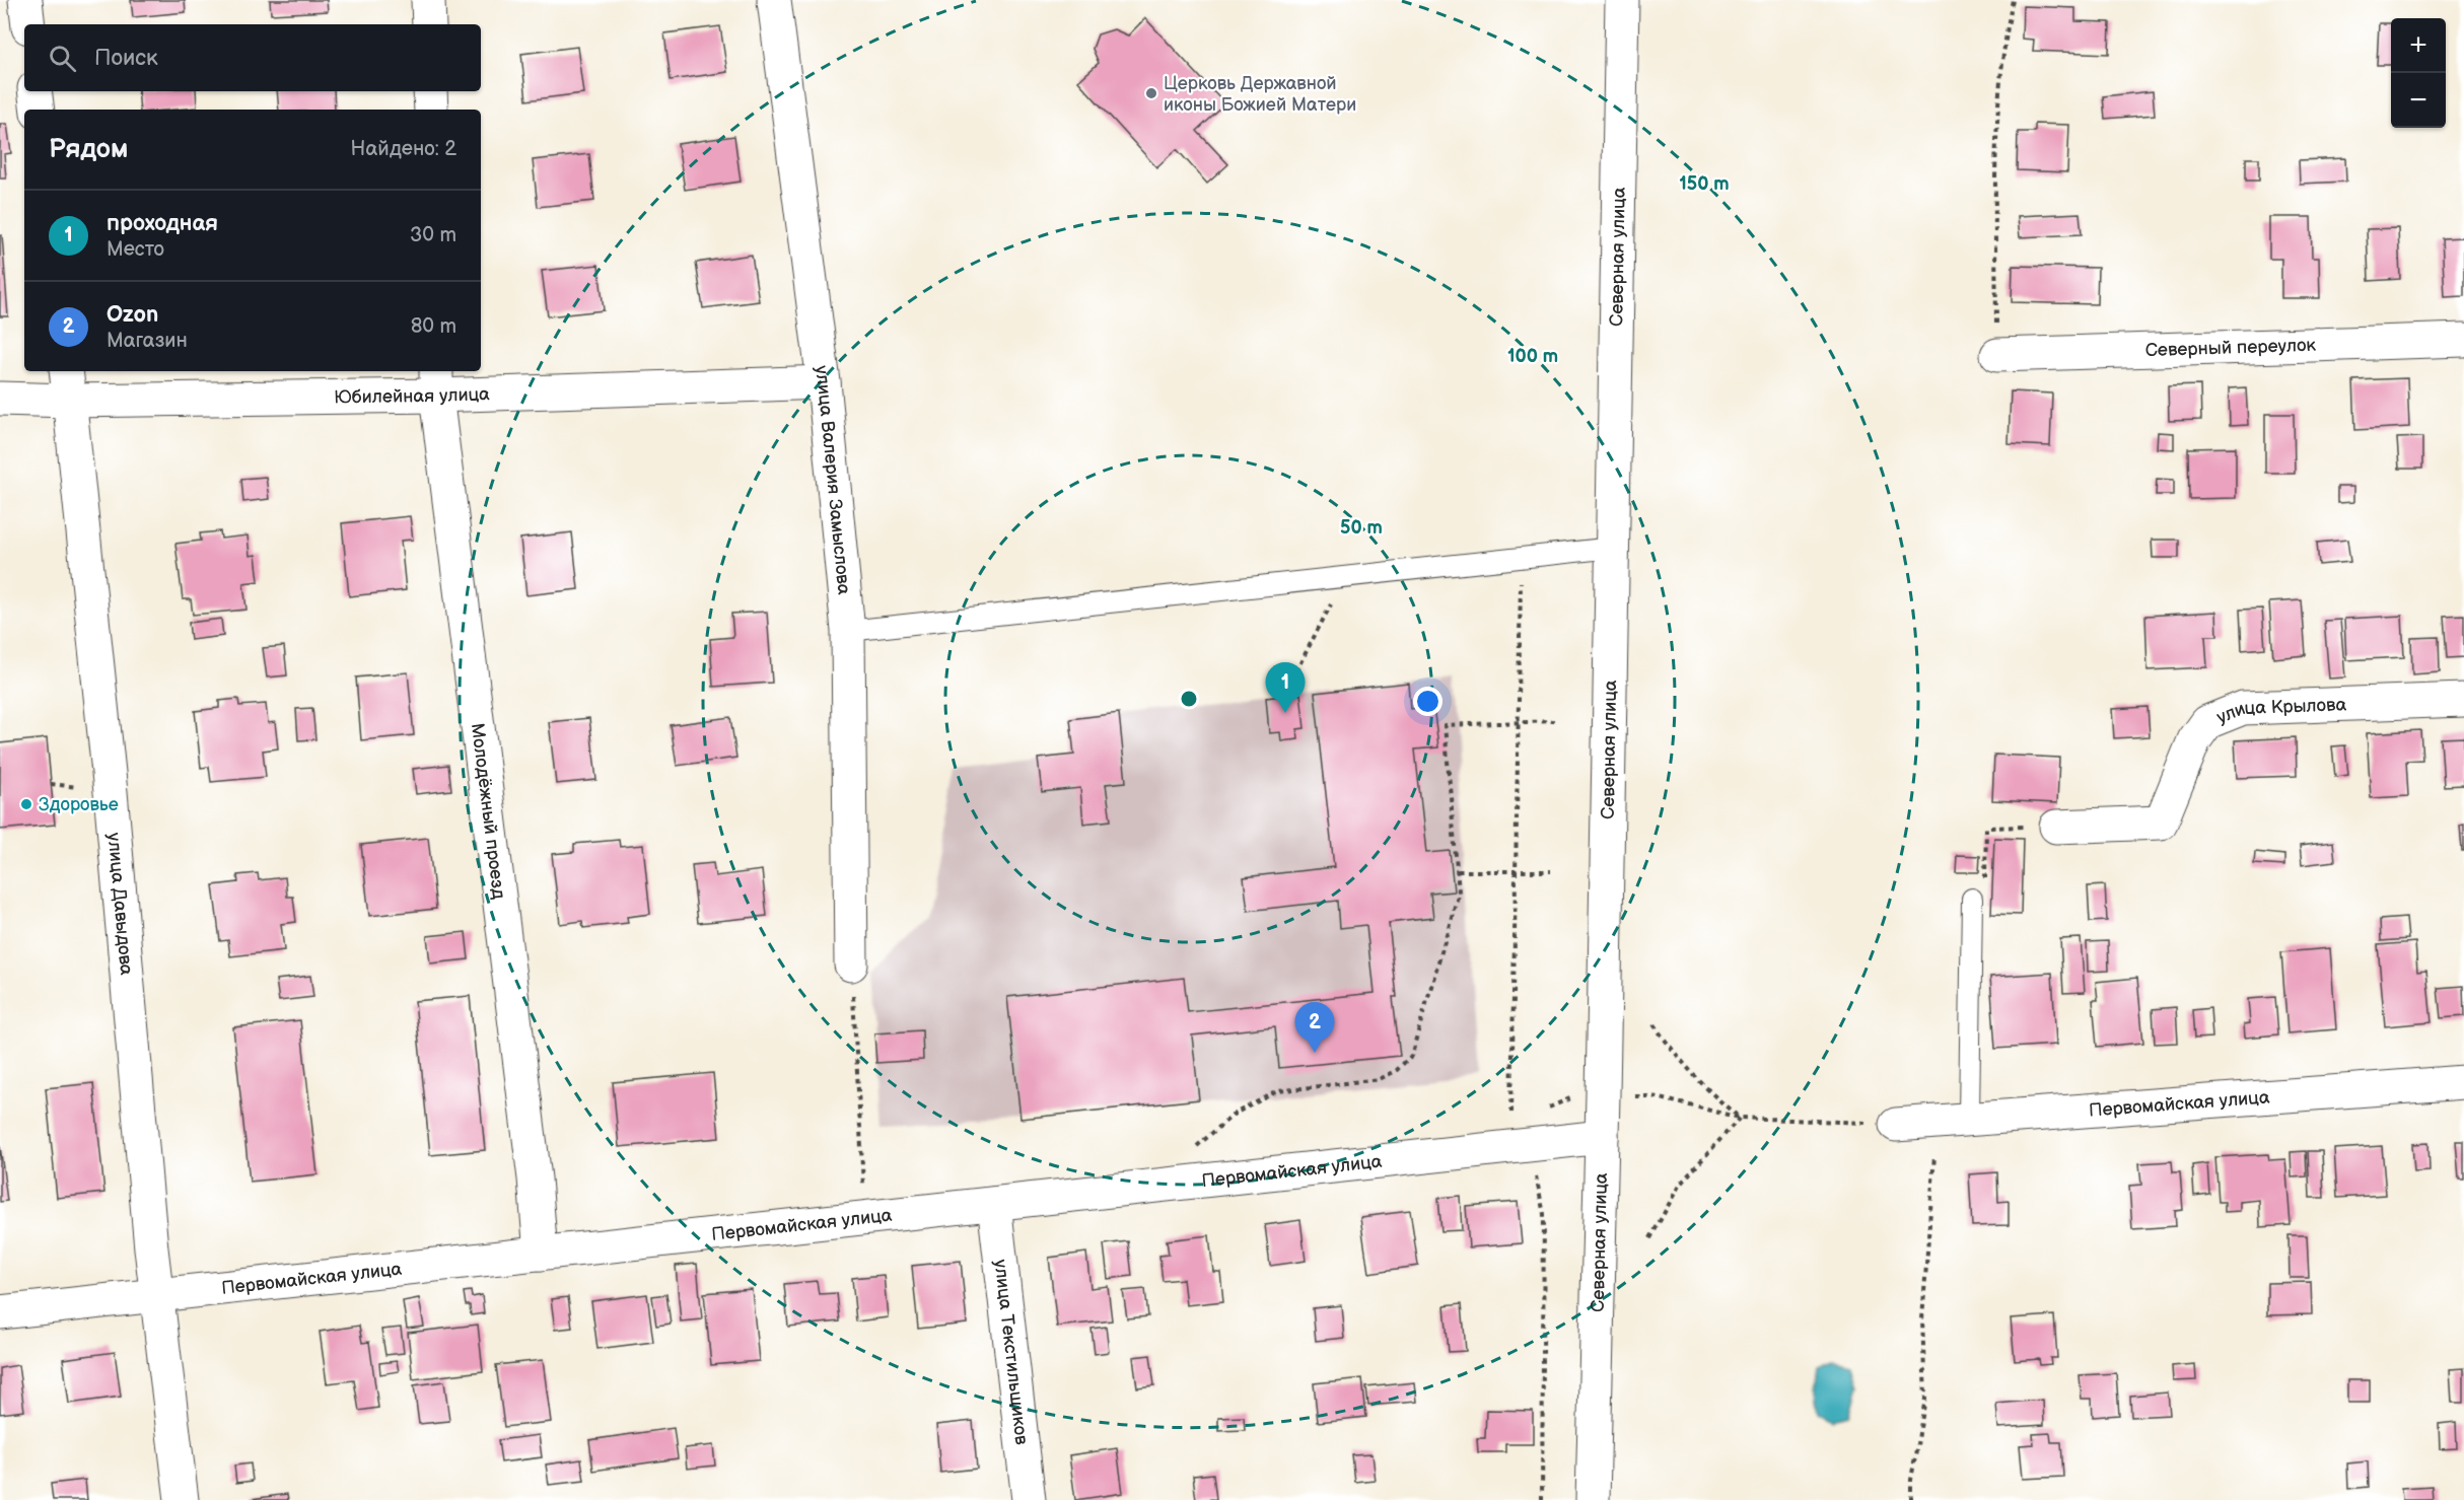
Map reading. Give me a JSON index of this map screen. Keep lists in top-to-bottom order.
{
  "streets": {
    "street": [
      "Северная улица",
      "Северный переулок",
      "Юбилейная улица",
      "улица Валерия Замыслова",
      "улица Крылова",
      "Молодёжный проезд",
      "улица Давыдова",
      "Первомайская улица",
      "улица Текстильщиков"
    ]
  },
  "crossings": [
    ["Северная улица", "Первомайская улица"],
    ["Юбилейная улица", "улица Валерия Замыслова"],
    ["Юбилейная улица", "Молодёжный проезд"],
    ["Юбилейная улица", "улица Давыдова"],
    ["Молодёжный проезд", "Первомайская улица"],
    ["улица Давыдова", "Первомайская улица"],
    ["Первомайская улица", "улица Текстильщиков"]
  ],
  "places": ["Церковь Державной иконы Божией Матери", "Здоровье"],
  "page": {
    "map_buttons": ["+", "−"],
    "search": "Поиск",
    "heading": ["Рядом", "Найдено: 2"],
    "list": [
      {
        "mark": "1",
        "name": "проходная",
        "note": "Место",
        "value": "30 m"
      },
      {
        "mark": "2",
        "name": "Ozon",
        "note": "Магазин",
        "value": "80 m"
      }
    ],
    "pins": ["1", "2"]
  },
  "rings": ["150 m", "100 m", "50 m"]
}
